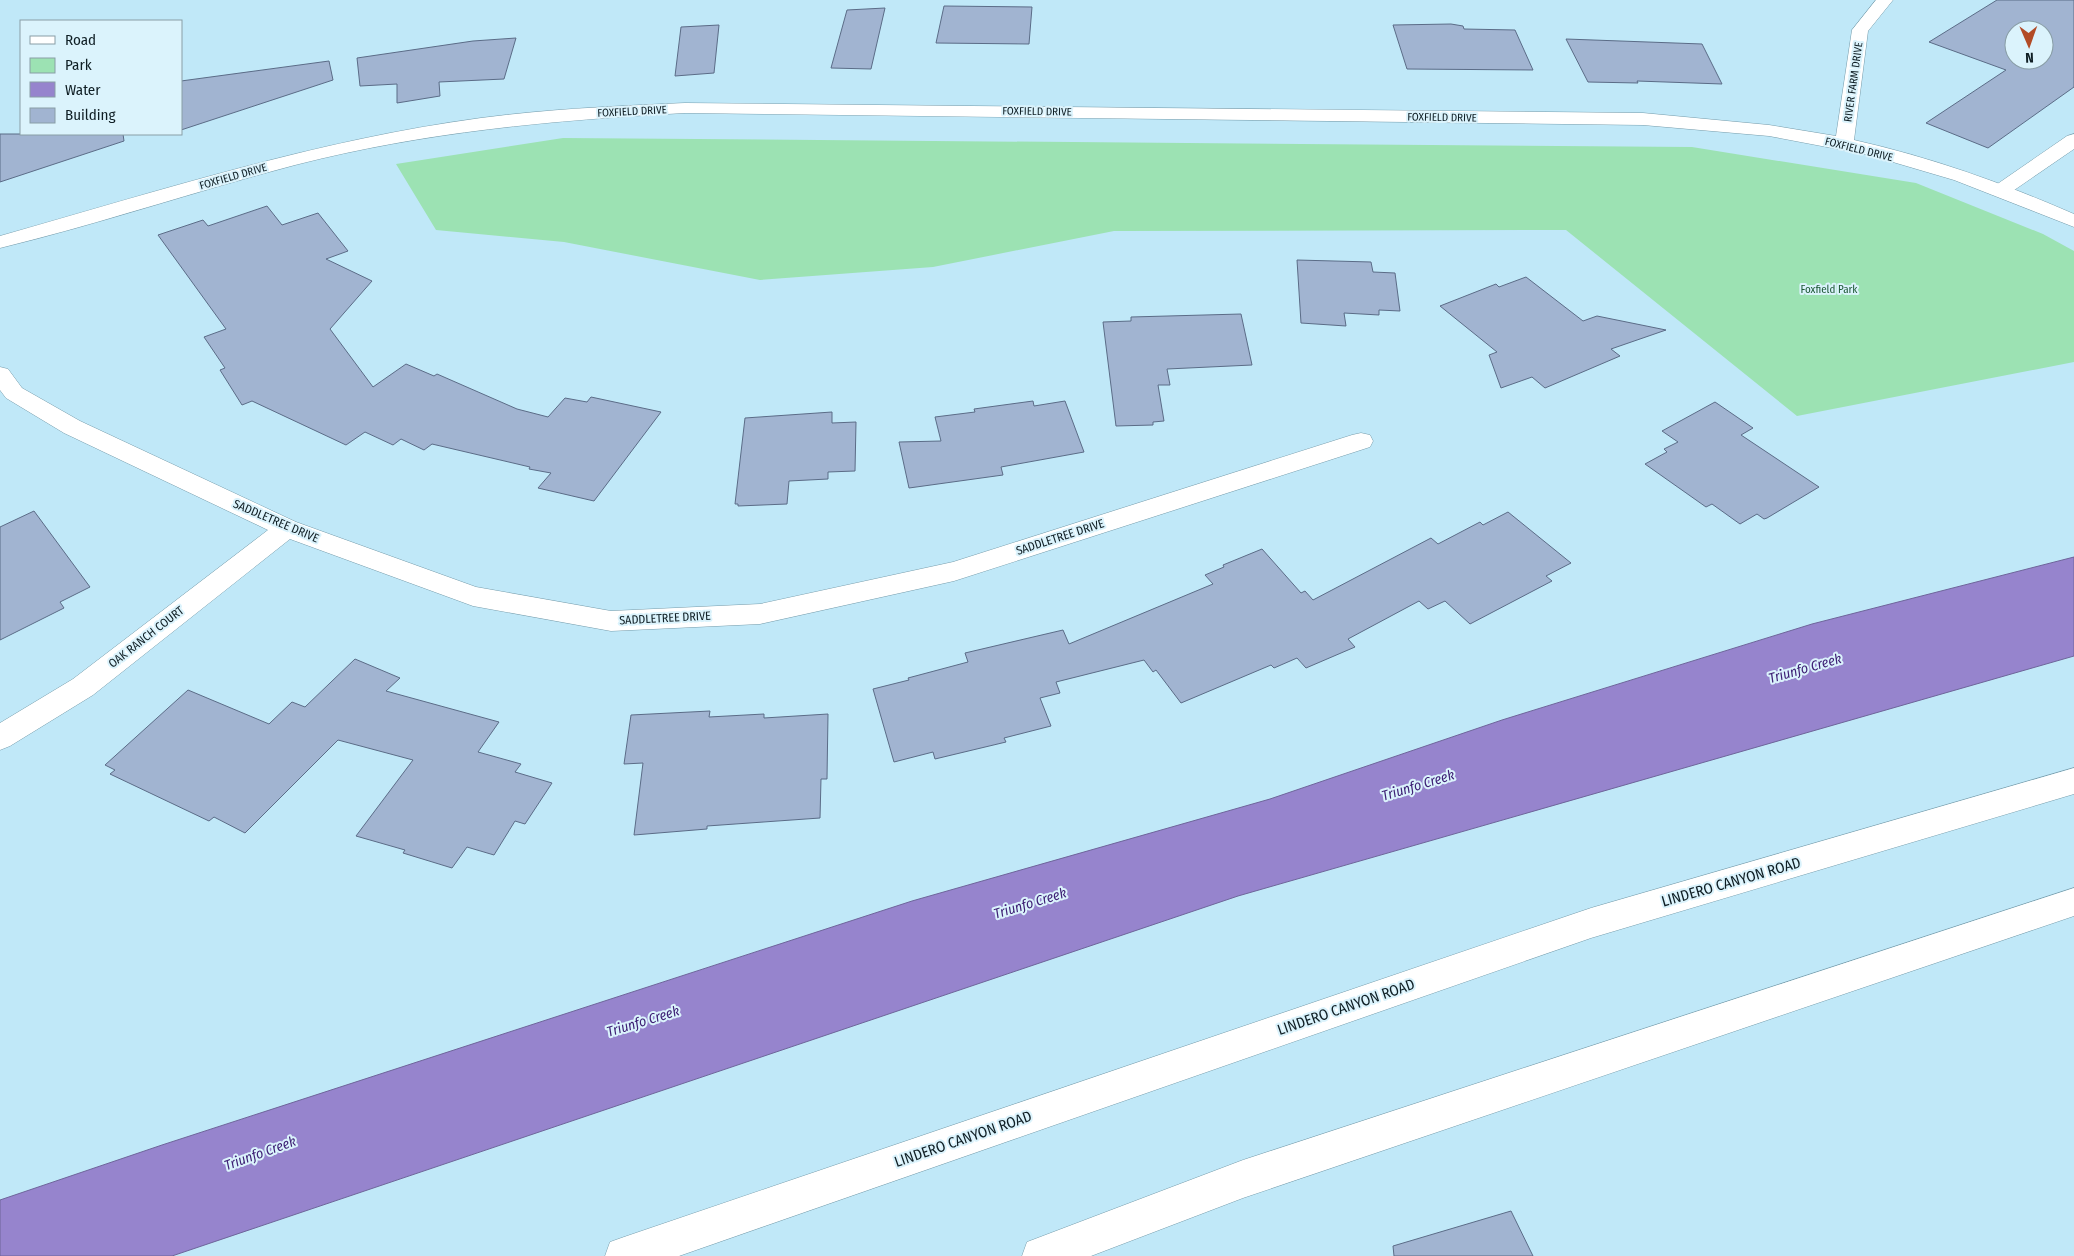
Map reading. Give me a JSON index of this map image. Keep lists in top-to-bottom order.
{
  "streets": {
    "street": [
      "RIVER FARM DRIVE",
      "FOXFIELD DRIVE",
      "SADDLETREE DRIVE",
      "OAK RANCH COURT",
      "LINDERO CANYON ROAD"
    ]
  },
  "crossings": [
    ["RIVER FARM DRIVE", "FOXFIELD DRIVE"],
    ["SADDLETREE DRIVE", "OAK RANCH COURT"]
  ],
  "water": ["Triunfo Creek"],
  "parks": ["Foxfield Park"],
  "legend": [
    "Road",
    "Park",
    "Water",
    "Building"
  ],
  "north": "bottom"
}
